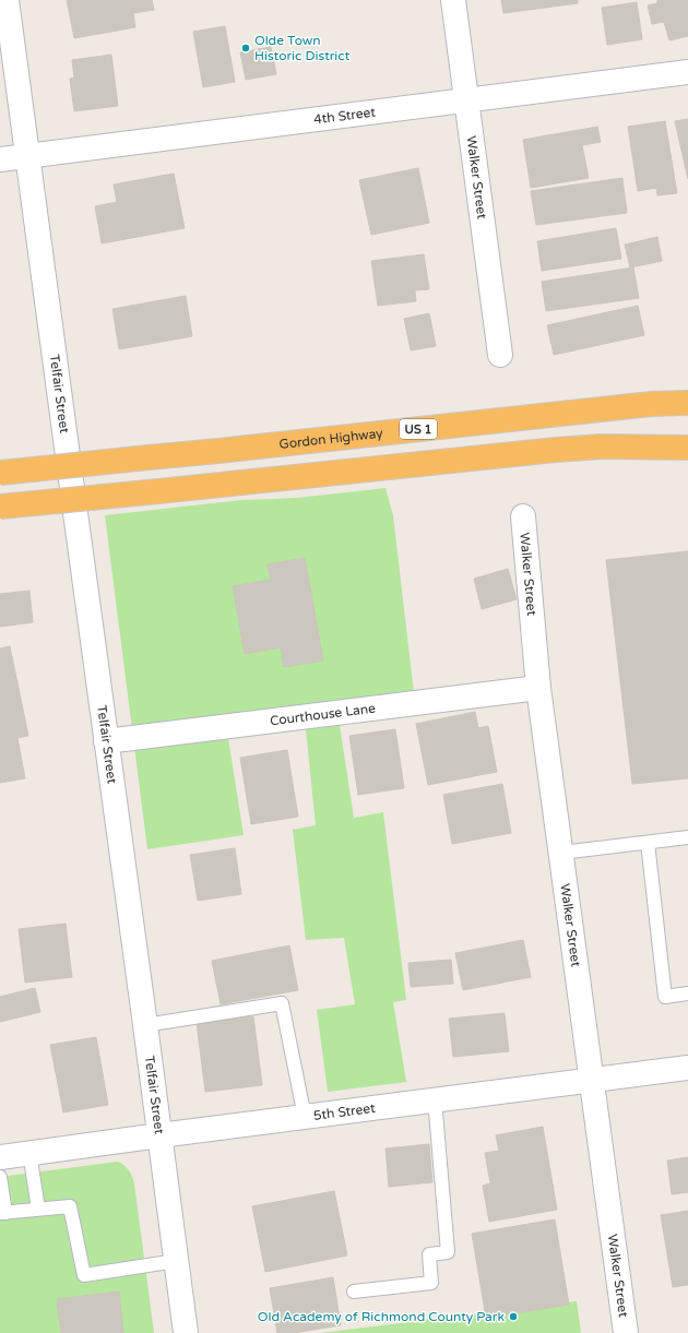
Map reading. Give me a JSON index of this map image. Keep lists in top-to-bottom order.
{
  "streets": {
    "highway": ["US 1", "Gordon Highway"],
    "street": [
      "4th Street",
      "Walker Street",
      "Telfair Street",
      "Courthouse Lane",
      "5th Street"
    ]
  },
  "crossings": [
    ["4th Street", "Walker Street"],
    ["4th Street", "Telfair Street"],
    ["Walker Street", "Courthouse Lane"],
    ["Walker Street", "5th Street"],
    ["Telfair Street", "Courthouse Lane"],
    ["Telfair Street", "5th Street"]
  ],
  "places": ["Olde Town Historic District", "Old Academy of Richmond County Park"]
}
